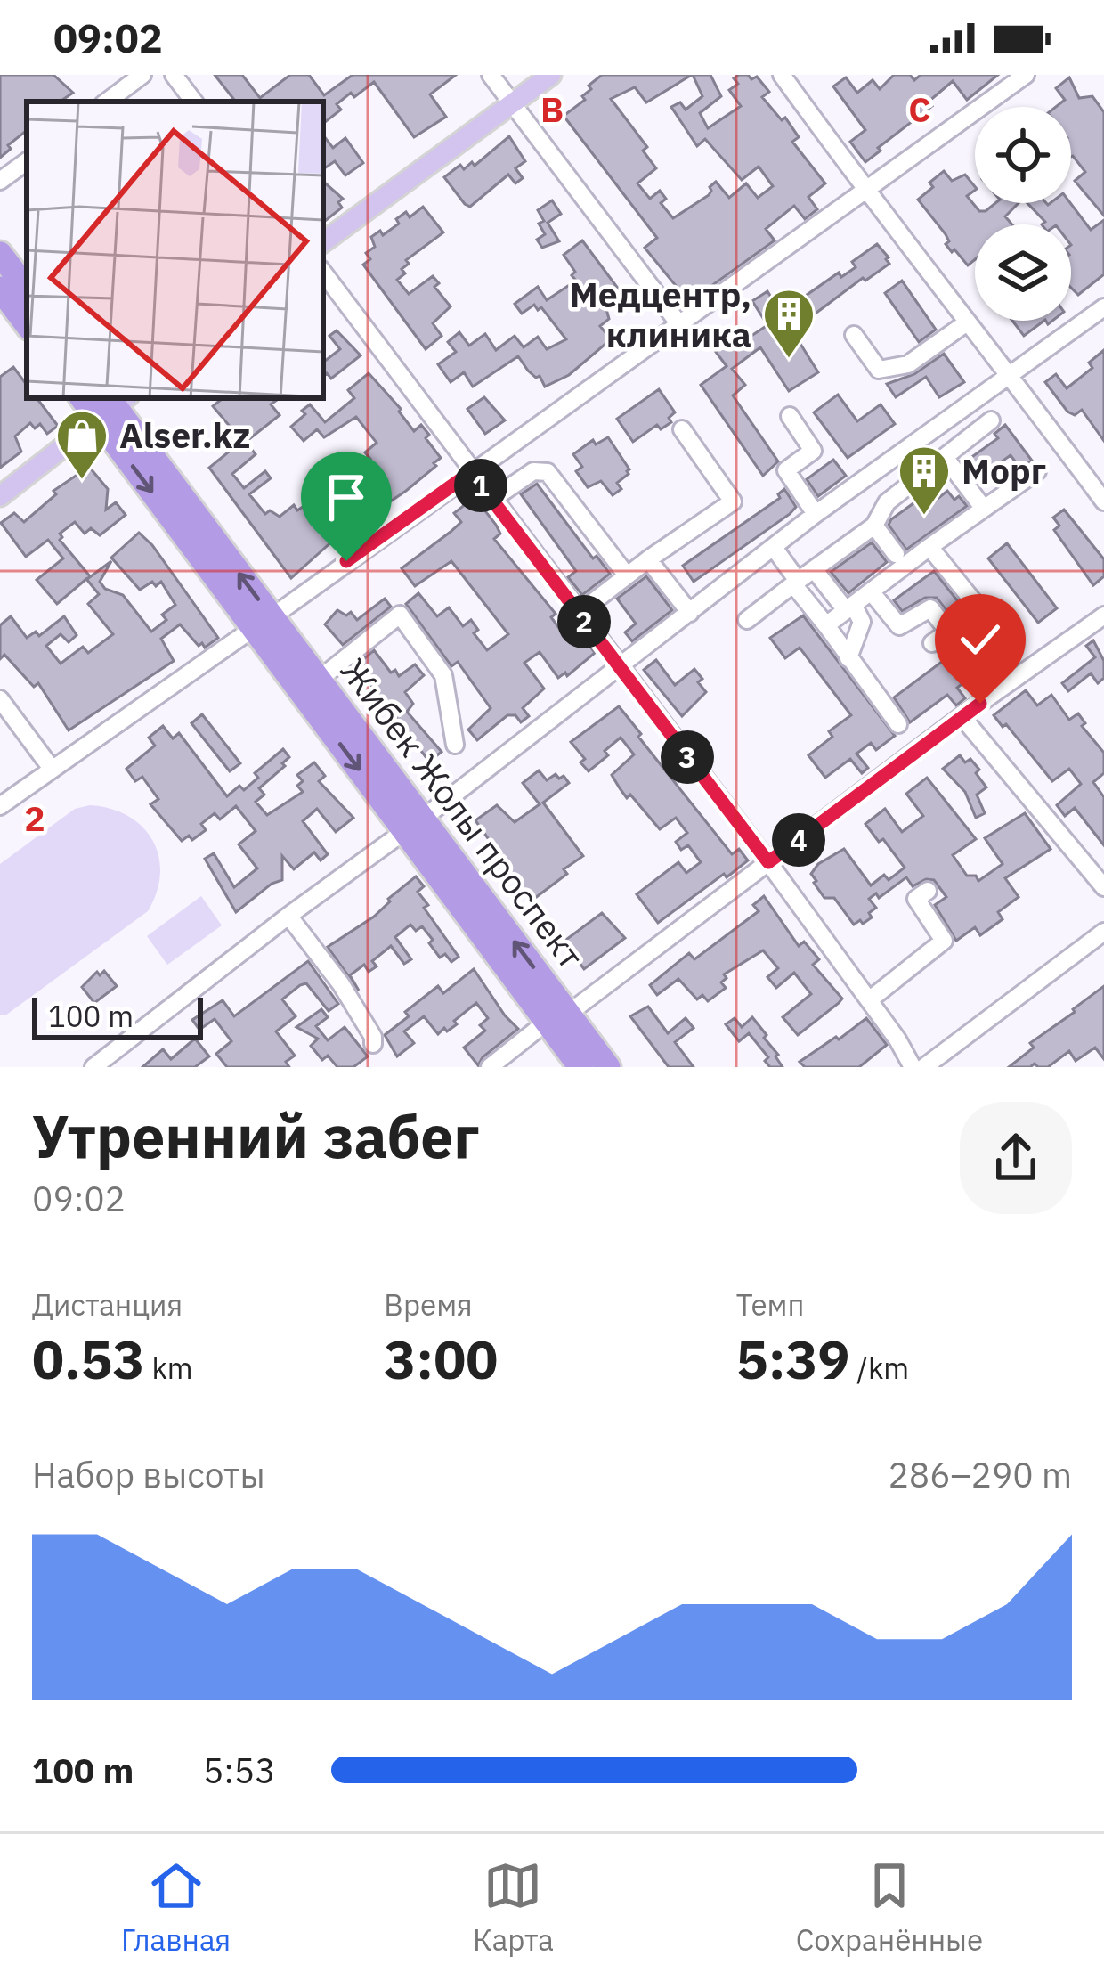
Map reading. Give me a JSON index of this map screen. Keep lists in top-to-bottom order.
{
  "streets": {
    "highway": ["Жибек Жолы проспект"]
  },
  "places": {
    "building": ["Медцентр, клиника", "Морг"],
    "shop": ["Alser.kz"]
  },
  "scale_bar": "100 m",
  "page": {
    "status": "09:02",
    "pins": [
      "1",
      "2",
      "3",
      "4"
    ],
    "scale": "100 m",
    "heading": ["Утренний забег", "09:02"],
    "stats": [
      ["Дистанция", "0.53 km"],
      ["Время", "3:00"],
      ["Темп", "5:39 /km"]
    ],
    "chart": ["Набор высоты", "286–290 m"],
    "list": [
      {
        "name": "100 m",
        "note": "5:53"
      }
    ],
    "tabs": ["Главная", "Карта", "Сохранённые"]
  },
  "grid": {
    "columns": ["B", "C"],
    "rows": ["2"]
  }
}
